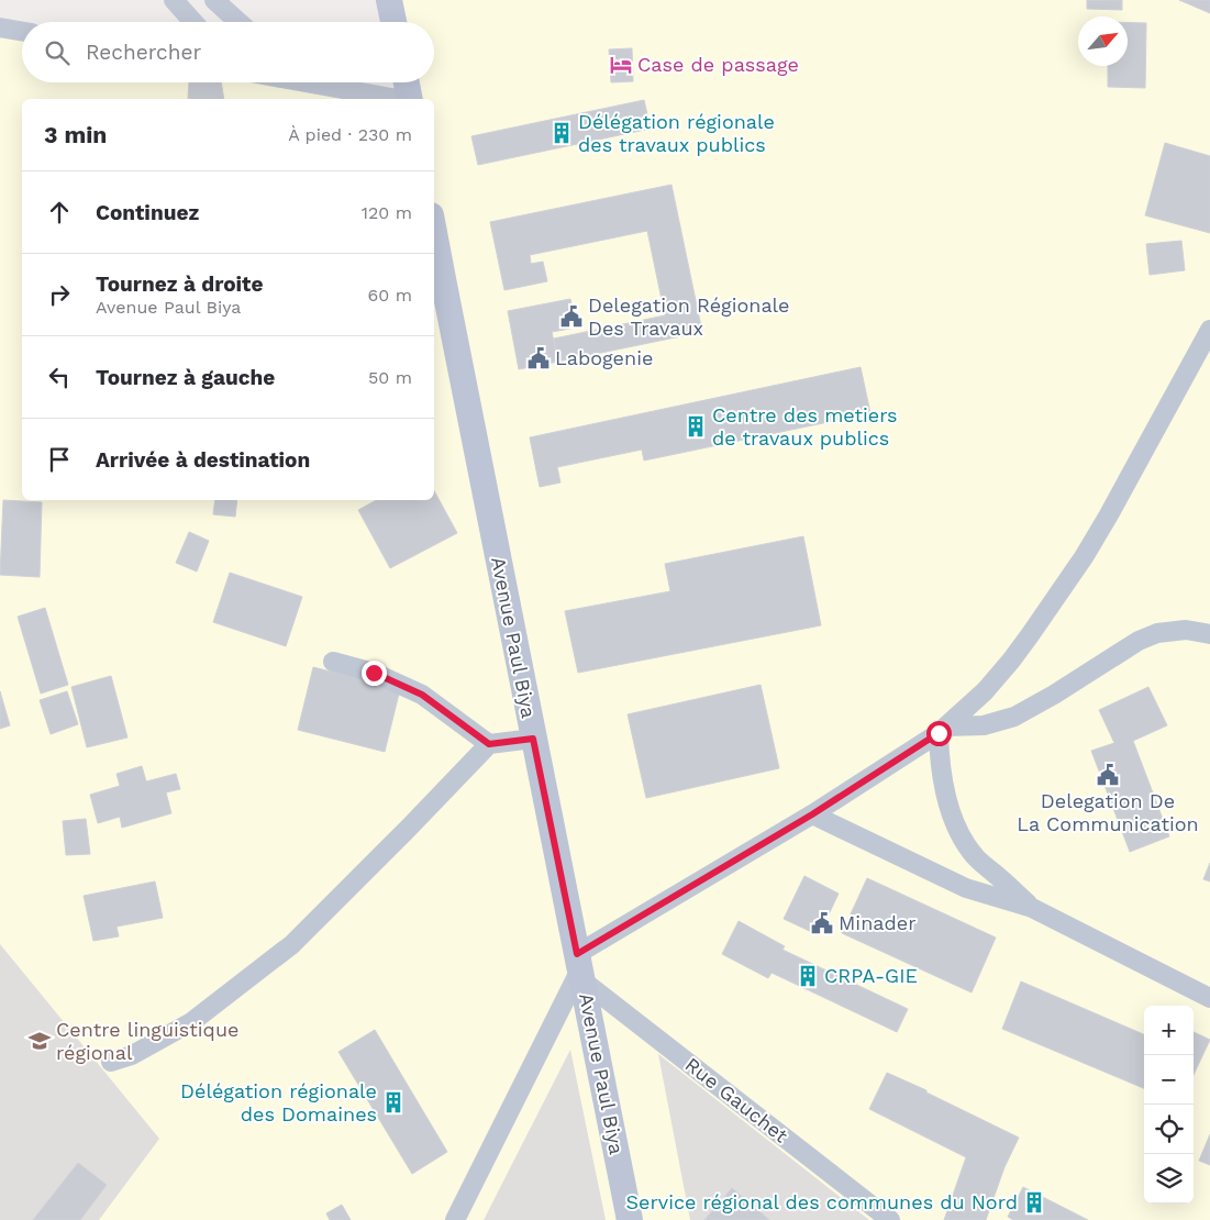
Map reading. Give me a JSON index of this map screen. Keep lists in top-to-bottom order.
{
  "streets": {
    "main road": ["Avenue Paul Biya"],
    "street": ["Rue Gauchet"]
  },
  "crossings": [
    ["Avenue Paul Biya", "Rue Gauchet"]
  ],
  "places": {
    "hotel": ["Case de passage"],
    "building": [
      "Délégation régionale des travaux publics",
      "Centre des metiers de travaux publics",
      "CRPA-GIE",
      "Délégation régionale des Domaines",
      "Service régional des communes du Nord"
    ],
    "public building": [
      "Delegation Régionale Des Travaux",
      "Labogenie",
      "Delegation De La Communication",
      "Minader"
    ],
    "school or university": ["Centre linguistique régional"]
  },
  "north": "top right",
  "page": {
    "search": "Rechercher",
    "heading": ["3 min", "À pied · 230 m"],
    "list": [
      ["Continuez", "120 m"],
      ["Tournez à droite", "Avenue Paul Biya", "60 m"],
      ["Tournez à gauche", "50 m"],
      "Arrivée à destination"
    ],
    "map_buttons": ["+", "−"]
  }
}
